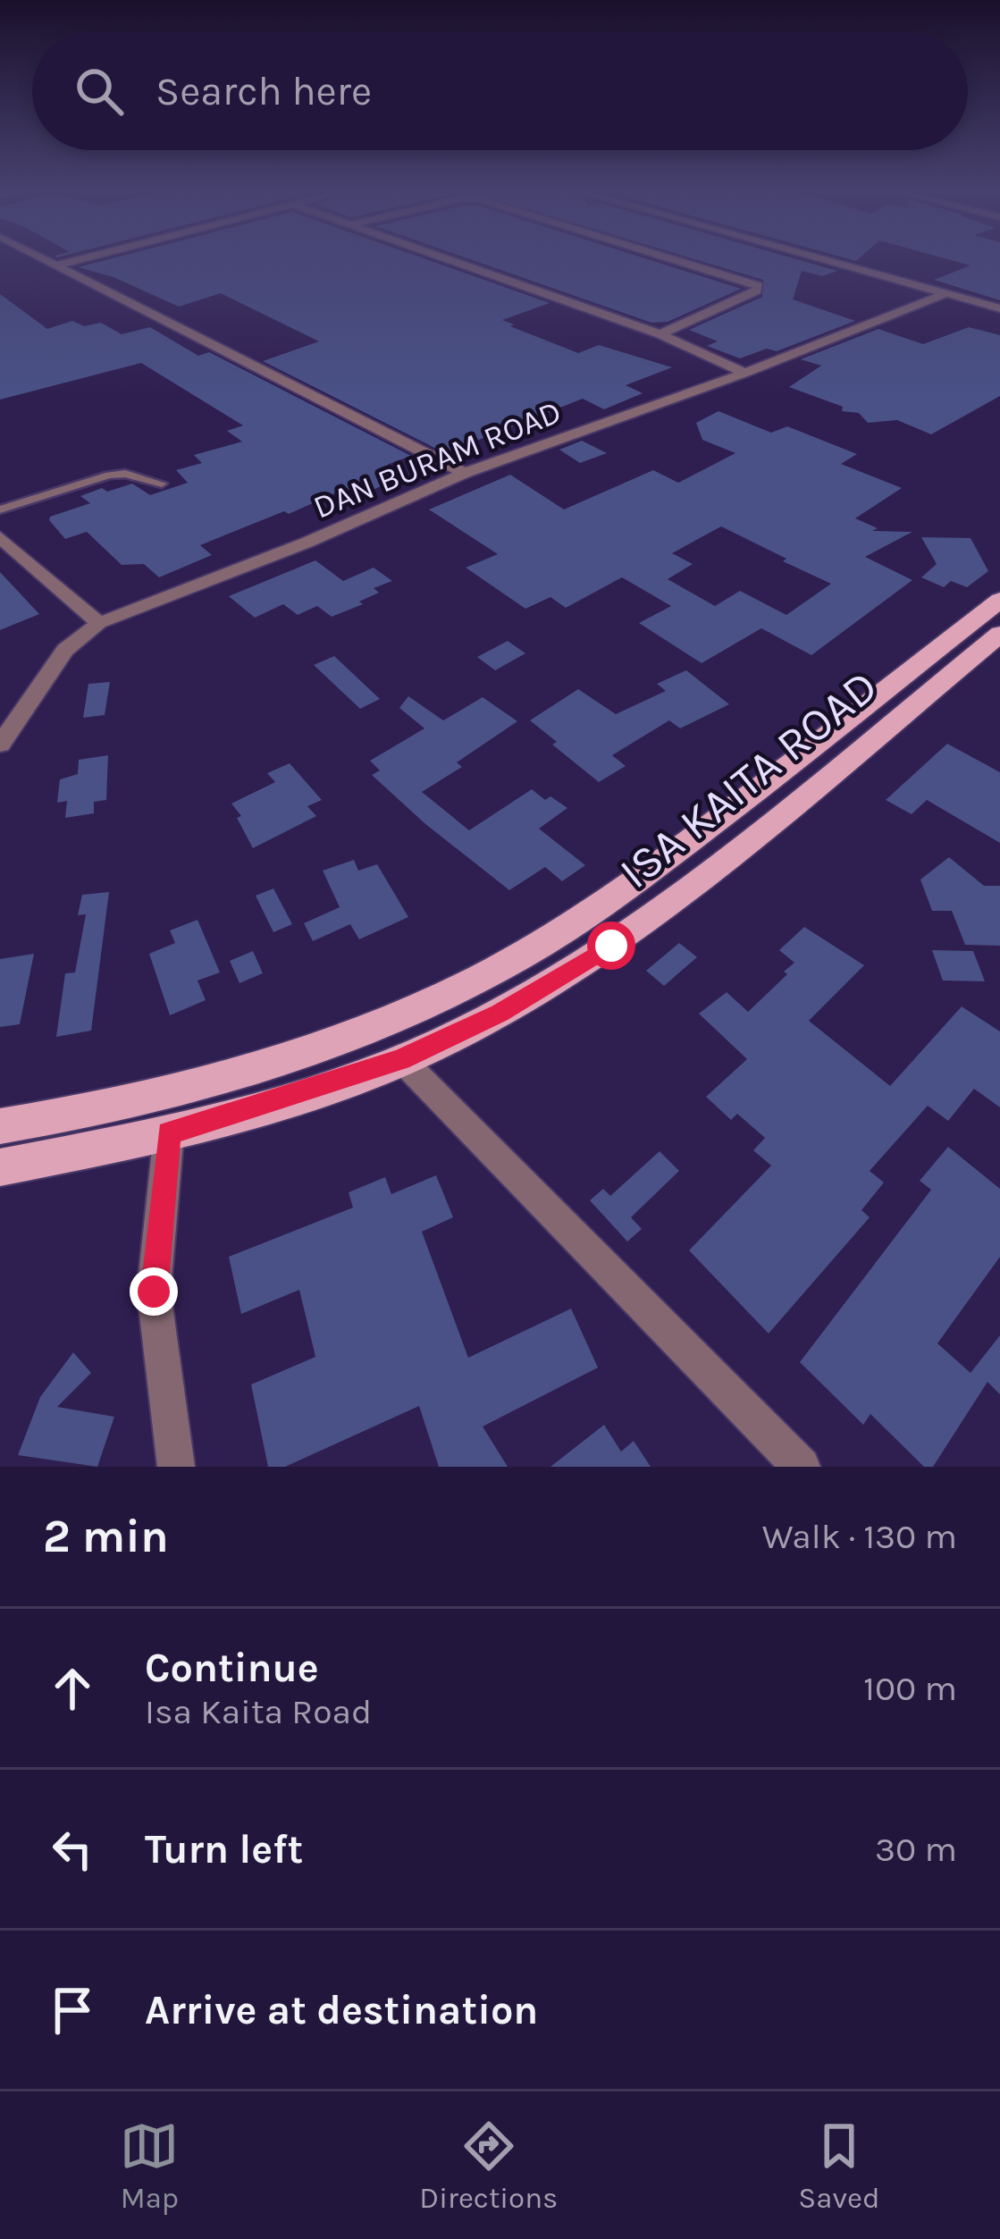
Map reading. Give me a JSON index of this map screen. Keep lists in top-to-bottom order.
{
  "streets": {
    "main road": ["ISA KAITA ROAD"],
    "street": ["DAN BURAM ROAD"]
  },
  "page": {
    "search": "Search here",
    "heading": ["2 min", "Walk · 130 m"],
    "list": [
      ["Continue", "Isa Kaita Road", "100 m"],
      ["Turn left", "30 m"],
      "Arrive at destination"
    ],
    "nav": ["Map", "Directions", "Saved"]
  }
}
